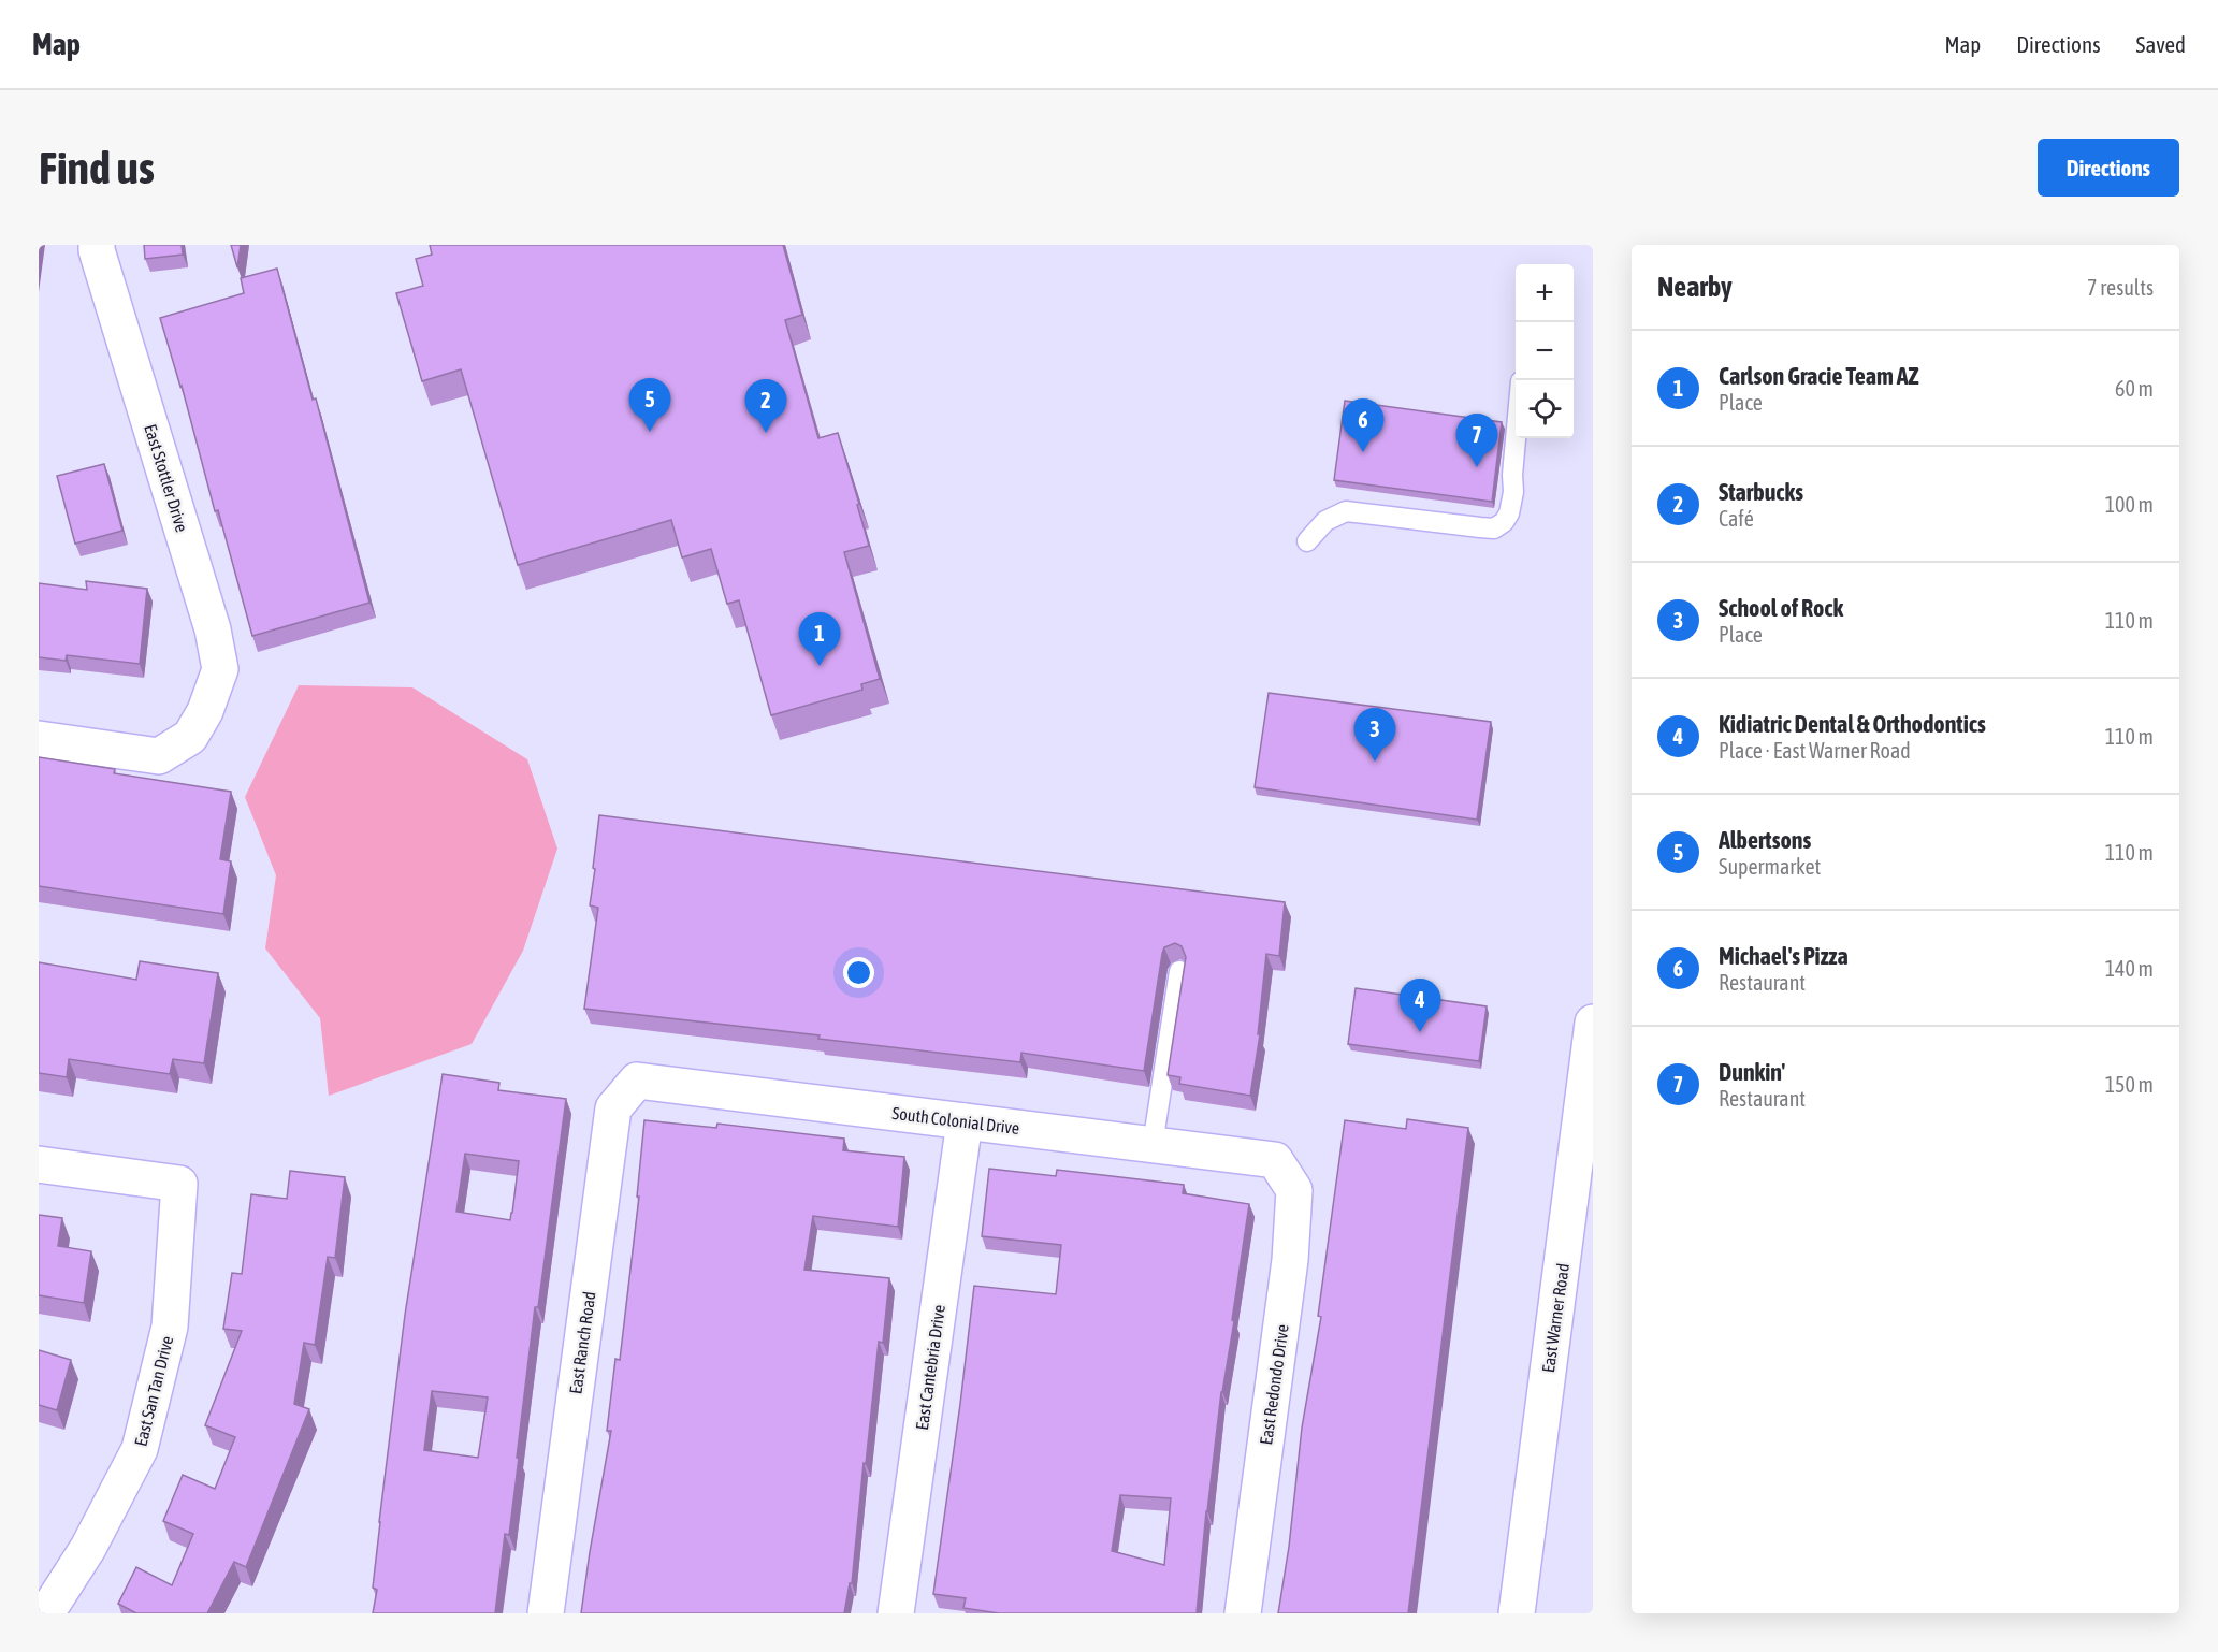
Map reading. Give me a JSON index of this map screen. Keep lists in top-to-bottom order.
{
  "streets": {
    "street": [
      "East Stottler Drive",
      "South Colonial Drive",
      "East Warner Road",
      "East Ranch Road",
      "East Cantebria Drive",
      "East Redondo Drive",
      "East San Tan Drive"
    ]
  },
  "crossings": [
    ["South Colonial Drive", "East Ranch Road"],
    ["South Colonial Drive", "East Cantebria Drive"],
    ["South Colonial Drive", "East Redondo Drive"]
  ],
  "page": {
    "header": "Map",
    "nav": ["Map", "Directions", "Saved"],
    "buttons": "Directions",
    "title": "Find us",
    "heading": ["Nearby", "7 results"],
    "map_buttons": ["+", "−"],
    "list": [
      {
        "mark": "1",
        "name": "Carlson Gracie Team AZ",
        "note": "Place",
        "value": "60 m"
      },
      {
        "mark": "2",
        "name": "Starbucks",
        "note": "Café",
        "value": "100 m"
      },
      {
        "mark": "3",
        "name": "School of Rock",
        "note": "Place",
        "value": "110 m"
      },
      {
        "mark": "4",
        "name": "Kidiatric Dental & Orthodontics",
        "note": "Place · East Warner Road",
        "value": "110 m"
      },
      {
        "mark": "5",
        "name": "Albertsons",
        "note": "Supermarket",
        "value": "110 m"
      },
      {
        "mark": "6",
        "name": "Michael's Pizza",
        "note": "Restaurant",
        "value": "140 m"
      },
      {
        "mark": "7",
        "name": "Dunkin'",
        "note": "Restaurant",
        "value": "150 m"
      }
    ],
    "pins": [
      "5",
      "2",
      "6",
      "7",
      "1",
      "3",
      "4"
    ]
  }
}
